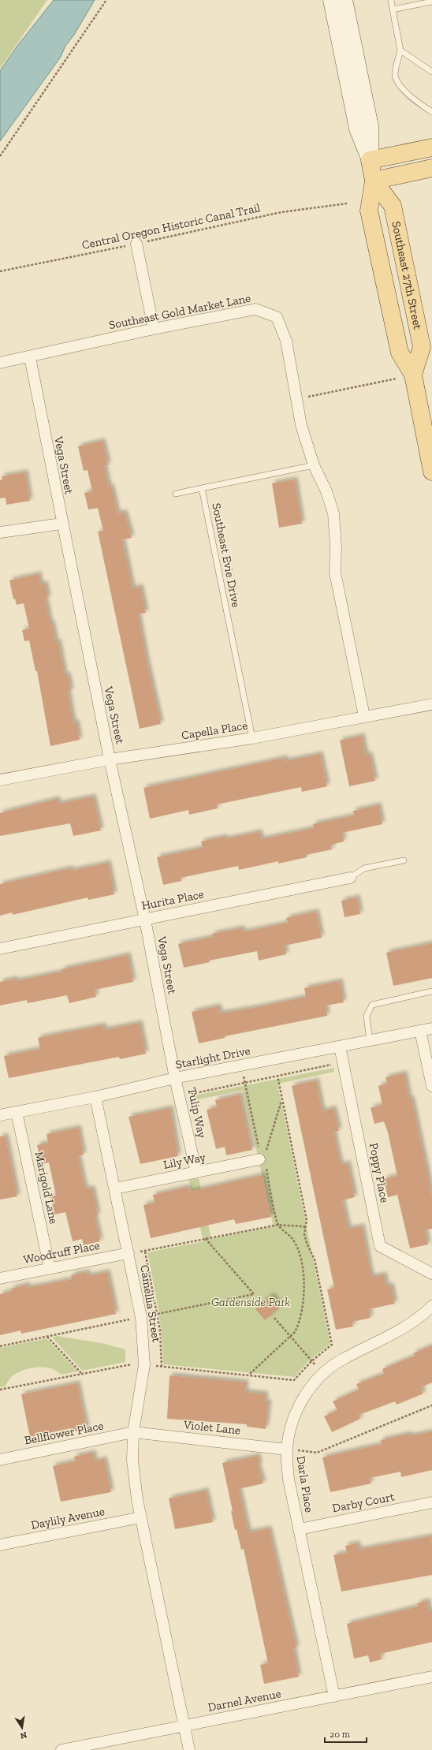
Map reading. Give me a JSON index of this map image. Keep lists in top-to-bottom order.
{
  "streets": {
    "main road": ["Southeast 27th Street"],
    "street": [
      "Southeast Gold Market Lane",
      "Vega Street",
      "Capella Place",
      "Hurita Place",
      "Starlight Drive",
      "Tulip Way",
      "Lily Way",
      "Poppy Place",
      "Marigold Lane",
      "Woodruff Place",
      "Camellia Street",
      "Violet Lane",
      "Bellflower Place",
      "Darla Place",
      "Darby Court",
      "Daylily Avenue",
      "Darnel Avenue"
    ],
    "lane": ["Southeast Evie Drive"],
    "path": ["Central Oregon Historic Canal Trail"]
  },
  "crossings": [
    ["Southeast Gold Market Lane", "Vega Street"],
    ["Southeast Gold Market Lane", "Southeast Evie Drive"],
    ["Southeast Gold Market Lane", "Capella Place"],
    ["Vega Street", "Capella Place"],
    ["Vega Street", "Hurita Place"],
    ["Vega Street", "Starlight Drive"],
    ["Vega Street", "Tulip Way"],
    ["Southeast Evie Drive", "Capella Place"],
    ["Starlight Drive", "Tulip Way"],
    ["Starlight Drive", "Poppy Place"],
    ["Starlight Drive", "Marigold Lane"],
    ["Starlight Drive", "Camellia Street"],
    ["Tulip Way", "Lily Way"],
    ["Lily Way", "Camellia Street"],
    ["Marigold Lane", "Woodruff Place"],
    ["Woodruff Place", "Camellia Street"],
    ["Camellia Street", "Violet Lane"],
    ["Camellia Street", "Bellflower Place"],
    ["Camellia Street", "Daylily Avenue"],
    ["Camellia Street", "Darnel Avenue"],
    ["Violet Lane", "Bellflower Place"],
    ["Violet Lane", "Darla Place"],
    ["Darla Place", "Darby Court"],
    ["Darla Place", "Darnel Avenue"]
  ],
  "parks": ["Gardenside Park"],
  "scale_bar": "20 m",
  "north": "bottom"
}
